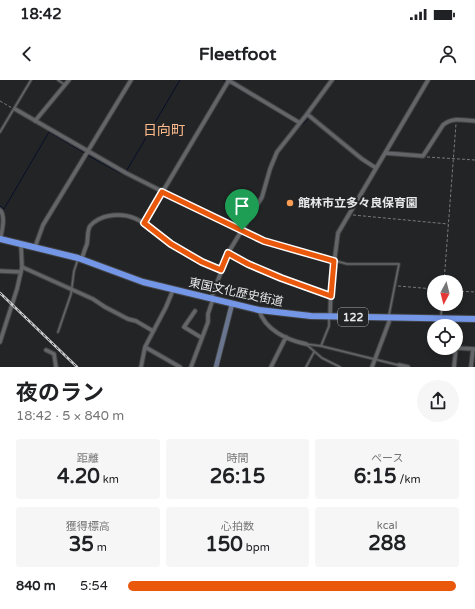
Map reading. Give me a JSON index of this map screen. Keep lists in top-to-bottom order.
{
  "streets": {
    "highway": ["東国文化歴史街道", "122"]
  },
  "districts": ["日向町"],
  "places": ["館林市立多々良保育園"],
  "north": "bottom",
  "page": {
    "status": "18:42",
    "header": "Fleetfoot",
    "heading": ["夜のラン", "18:42 · 5 × 840 m"],
    "stats": [
      ["距離", "4.20 km"],
      ["時間", "26:15"],
      ["ペース", "6:15 /km"],
      ["獲得標高", "35 m"],
      ["心拍数", "150 bpm"],
      ["kcal", "288"]
    ],
    "list": [
      {
        "name": "840 m",
        "note": "5:54"
      }
    ]
  }
}
